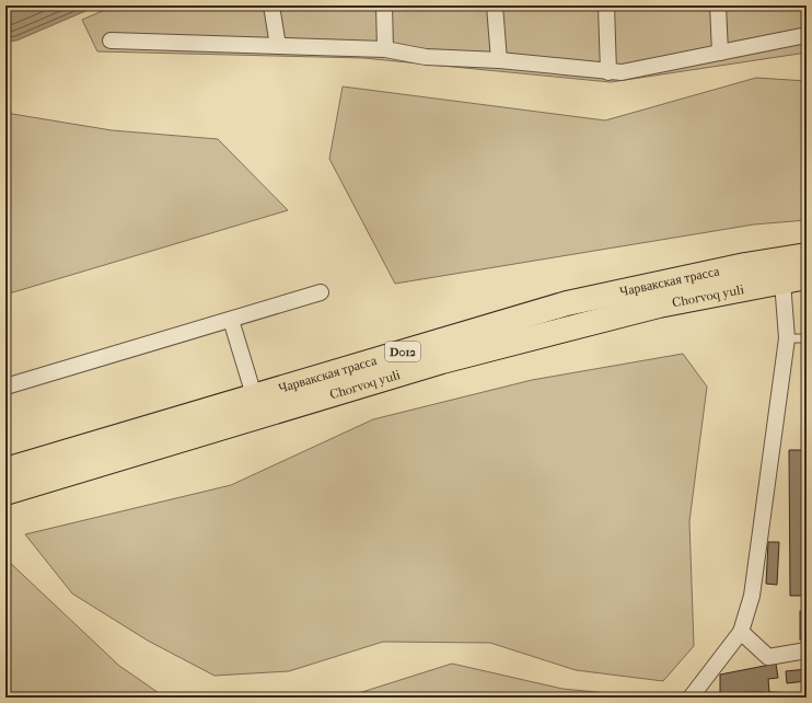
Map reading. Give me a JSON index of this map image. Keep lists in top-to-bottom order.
{
  "streets": {
    "highway": ["Чарвакская трасса", "Chorvoq yuli", "D012"]
  }
}
